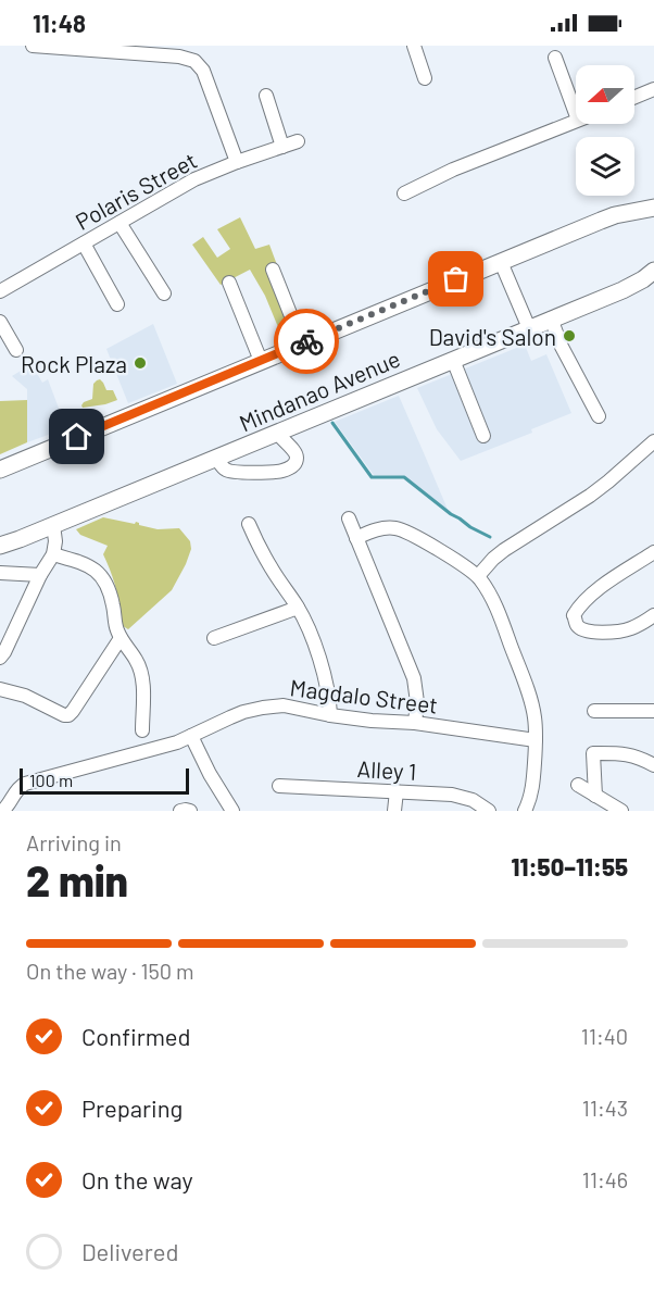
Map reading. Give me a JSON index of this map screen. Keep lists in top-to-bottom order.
{
  "streets": {
    "main road": ["Mindanao Avenue"],
    "street": ["Polaris Street", "Magdalo Street", "Alley 1"]
  },
  "places": ["David's Salon", "Rock Plaza"],
  "scale_bar": "100 m",
  "north": "left",
  "page": {
    "status": "11:48",
    "scale": "100 m",
    "heading": ["2 min", "Arriving in", "11:50–11:55"],
    "bar": "On the way · 150 m",
    "list": [
      ["Confirmed", "11:40"],
      ["Preparing", "11:43"],
      ["On the way", "11:46"],
      "Delivered"
    ]
  }
}
